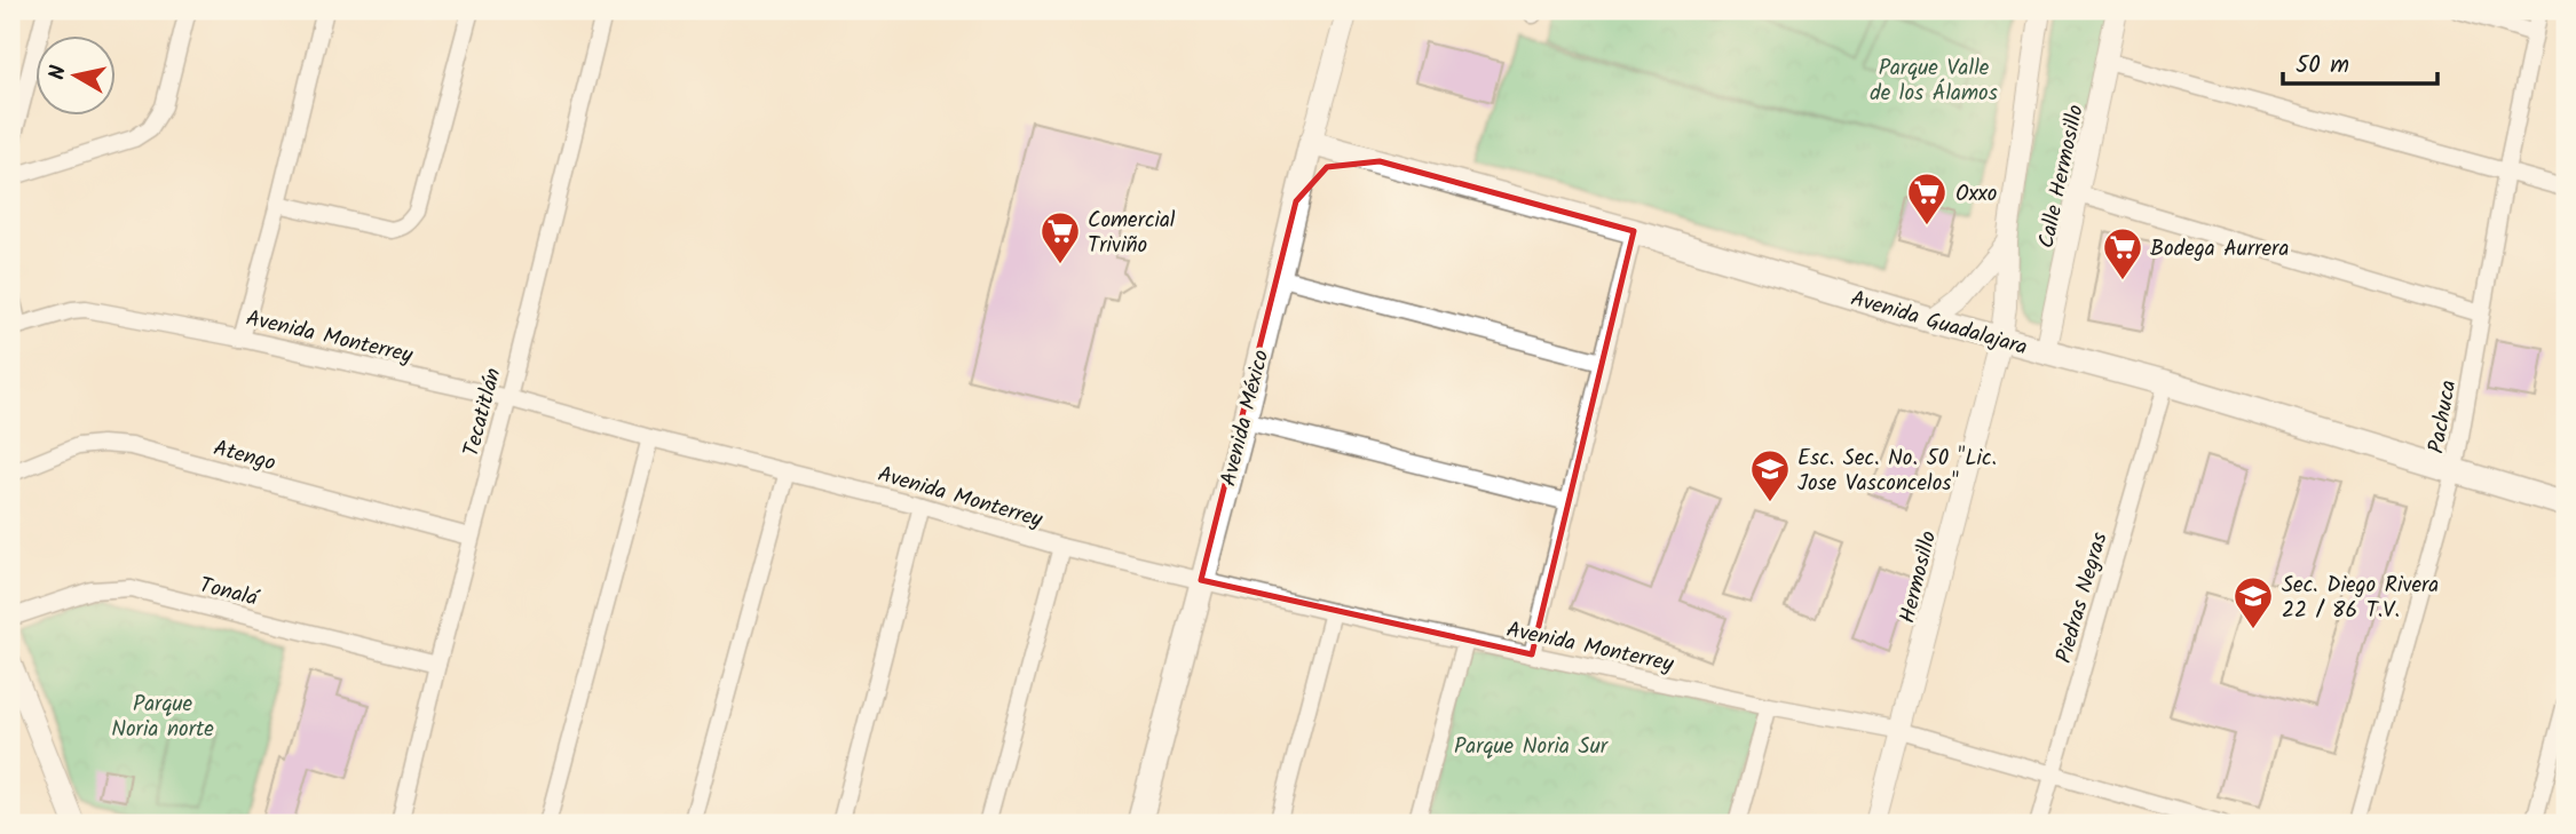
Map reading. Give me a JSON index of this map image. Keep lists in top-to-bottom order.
{
  "streets": {
    "main road": ["Avenida Guadalajara", "Avenida México"],
    "street": [
      "Calle Hermosillo",
      "Avenida Monterrey",
      "Tecatitlán",
      "Pachuca",
      "Atengo",
      "Hermosillo",
      "Tonalá",
      "Piedras Negras"
    ]
  },
  "crossings": [
    ["Calle Hermosillo", "Avenida Guadalajara"],
    ["Calle Hermosillo", "Hermosillo"],
    ["Avenida Guadalajara", "Pachuca"],
    ["Avenida Guadalajara", "Avenida México"],
    ["Avenida Guadalajara", "Hermosillo"],
    ["Avenida Guadalajara", "Piedras Negras"],
    ["Avenida Monterrey", "Tecatitlán"],
    ["Avenida Monterrey", "Avenida México"],
    ["Avenida Monterrey", "Hermosillo"],
    ["Avenida Monterrey", "Piedras Negras"],
    ["Tecatitlán", "Atengo"],
    ["Tecatitlán", "Tonalá"]
  ],
  "parks": ["Parque Valle de los Álamos", "Parque Noria norte", "Parque Noria Sur"],
  "places": {
    "supermarket": ["Oxxo", "Comercial Triviño", "Bodega Aurrera"],
    "school or university": ["Esc. Sec. No. 50 \"Lic. Jose Vasconcelos\"", "Sec. Diego Rivera 22 / 86 T.V."]
  },
  "scale_bar": "50 m",
  "north": "left"
}
